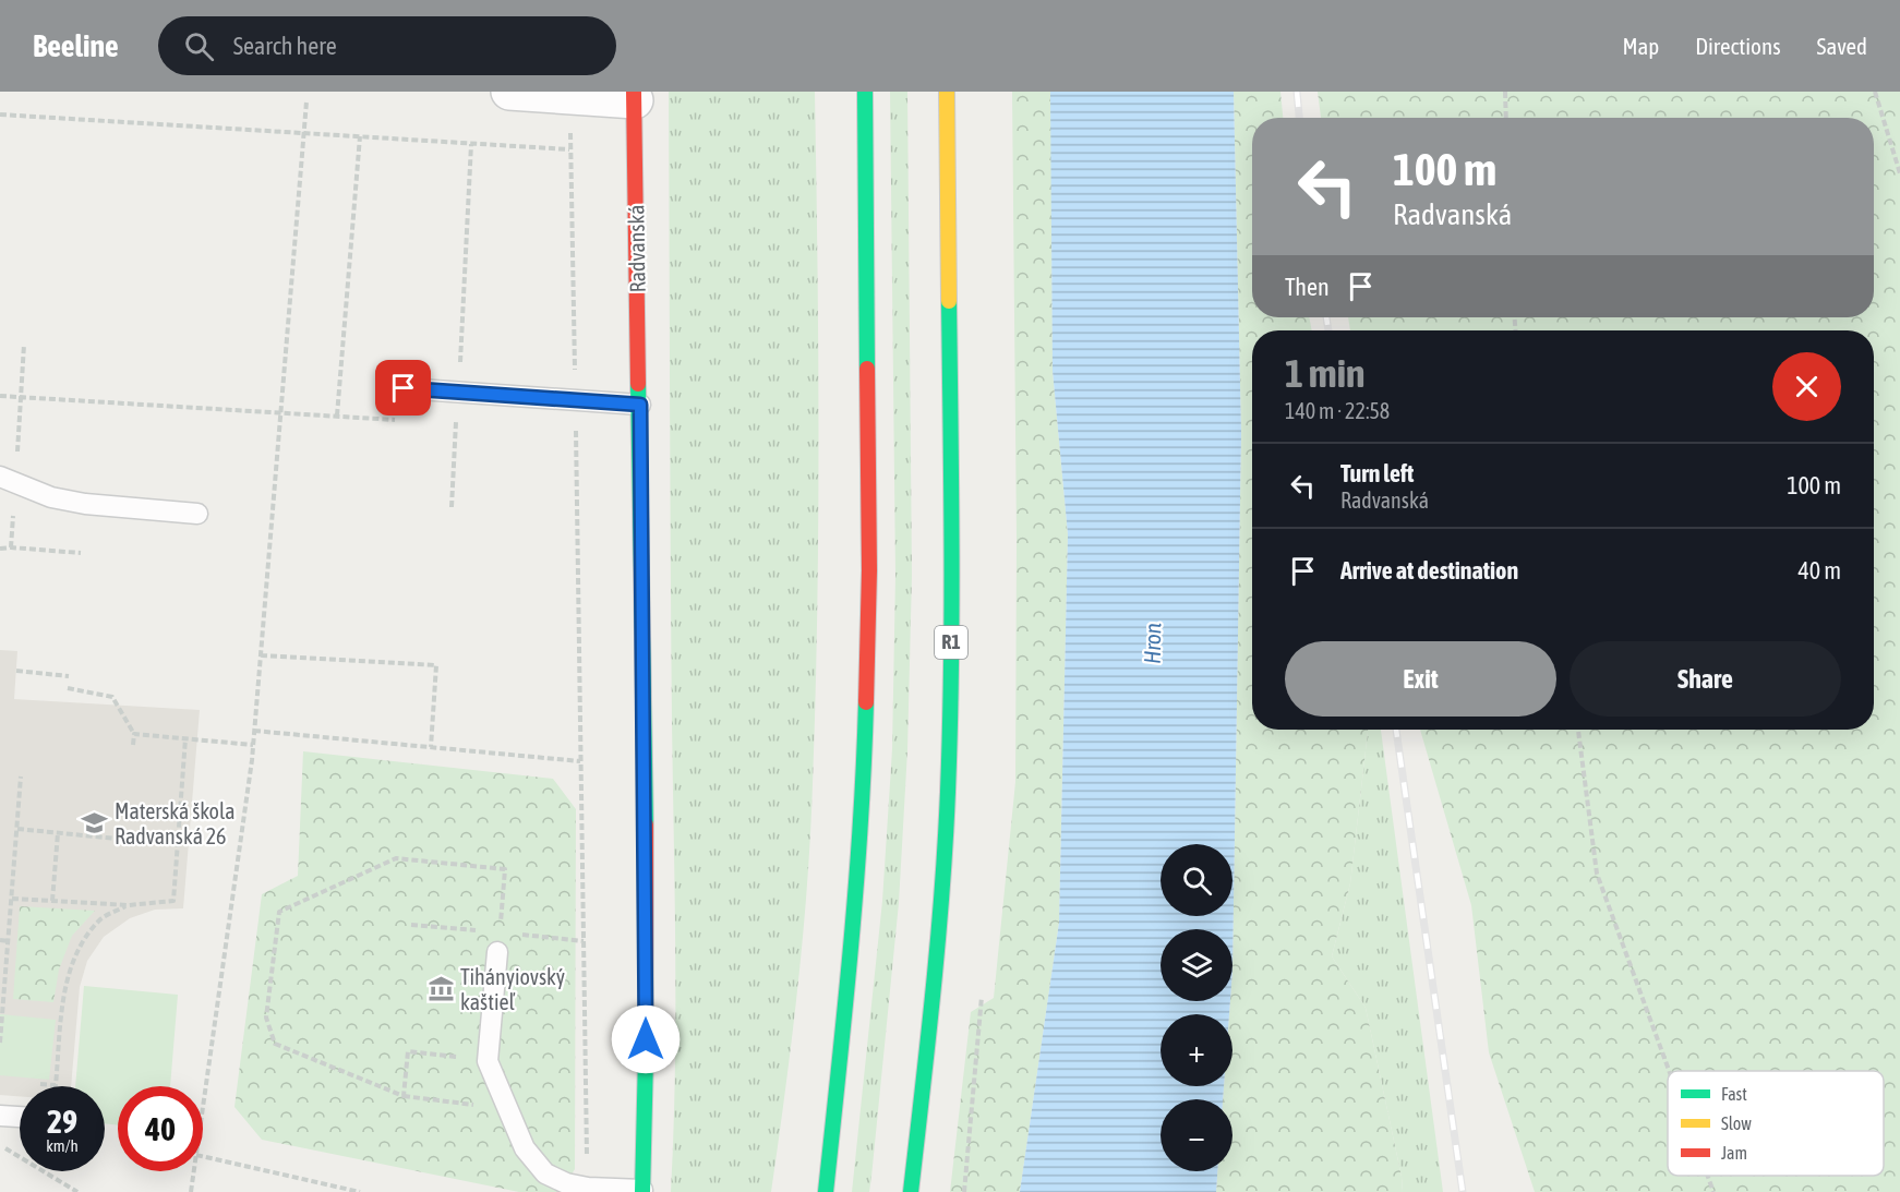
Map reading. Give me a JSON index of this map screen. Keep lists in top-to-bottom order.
{
  "streets": {
    "main road": ["Radvanská", "R1"]
  },
  "water": ["Hron"],
  "places": {
    "school or university": ["Materská škola Radvanská 26"],
    "museum": ["Tihányiovský kaštieľ"]
  },
  "legend": ["Fast", "Slow", "Jam"],
  "page": {
    "header": "Beeline",
    "search": "Search here",
    "nav": ["Map", "Directions", "Saved"],
    "turn": ["100 m", "Radvanská"],
    "then": "Then",
    "heading": ["1 min", "140 m · 22:58"],
    "list": [
      {
        "name": "Turn left",
        "note": "Radvanská",
        "value": "100 m"
      },
      {
        "name": "Arrive at destination",
        "value": "40 m"
      }
    ],
    "buttons": ["Exit", "Share"],
    "map_buttons": ["+", "−"],
    "speed": "29 km/h",
    "limit": "40"
  }
}
